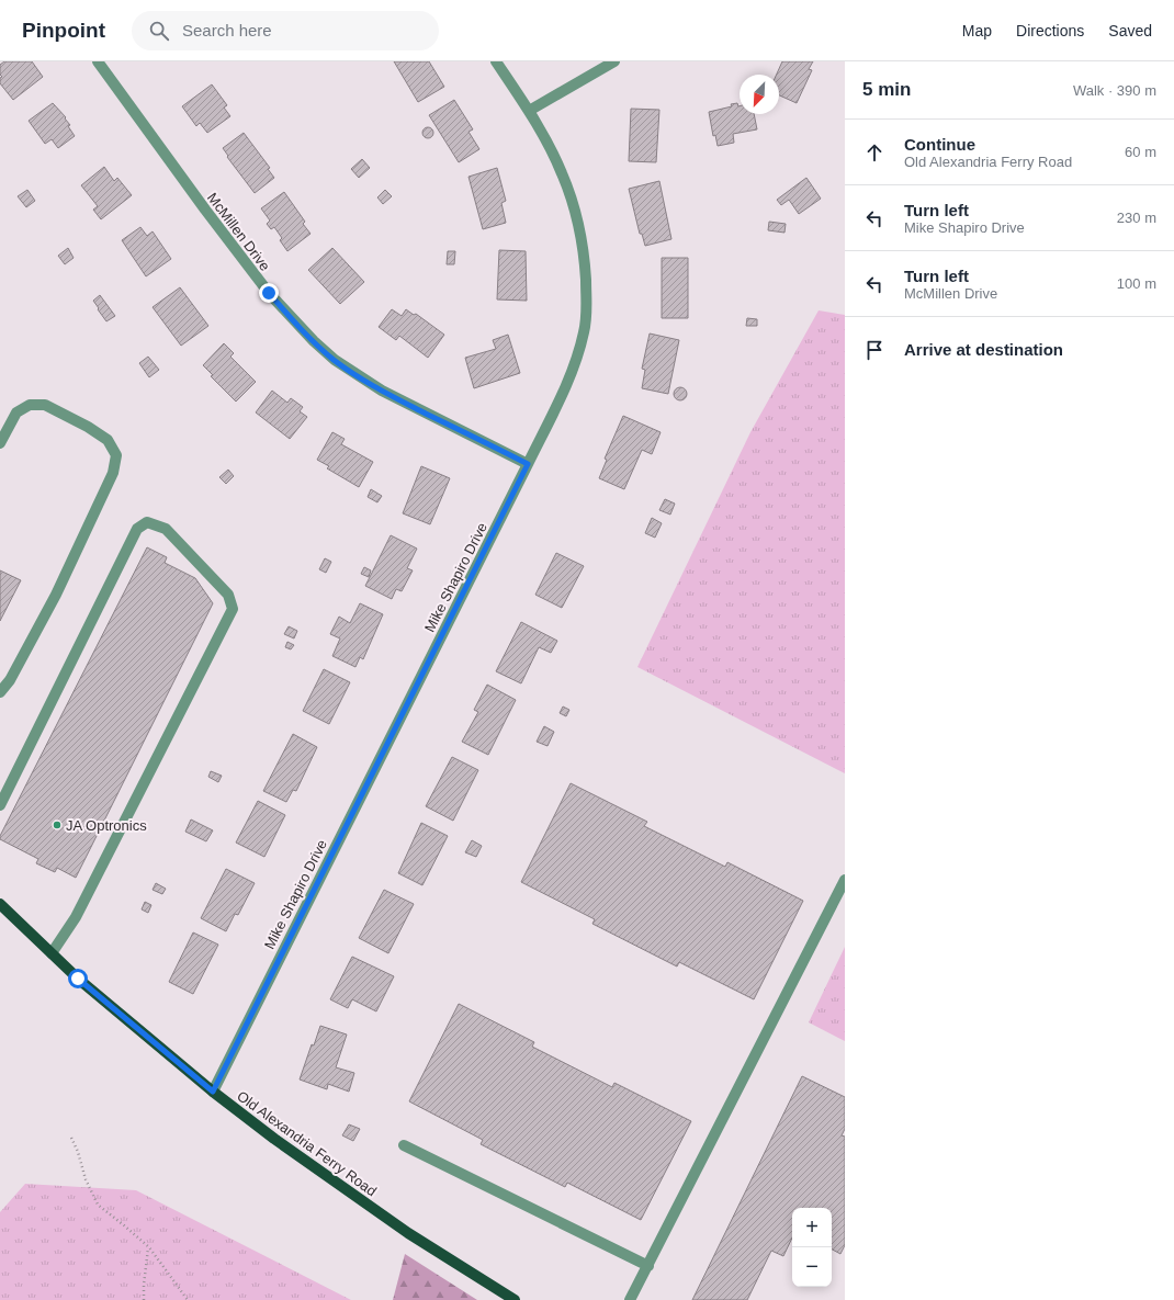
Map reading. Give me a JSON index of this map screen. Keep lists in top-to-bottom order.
{
  "streets": {
    "main road": ["Old Alexandria Ferry Road"],
    "street": ["McMillen Drive", "Mike Shapiro Drive"]
  },
  "crossings": [
    ["McMillen Drive", "Mike Shapiro Drive"],
    ["Mike Shapiro Drive", "Old Alexandria Ferry Road"]
  ],
  "places": ["JA Optronics"],
  "north": "bottom left",
  "page": {
    "header": "Pinpoint",
    "search": "Search here",
    "nav": ["Map", "Directions", "Saved"],
    "heading": ["5 min", "Walk · 390 m"],
    "list": [
      ["Continue", "Old Alexandria Ferry Road", "60 m"],
      ["Turn left", "Mike Shapiro Drive", "230 m"],
      ["Turn left", "McMillen Drive", "100 m"],
      "Arrive at destination"
    ],
    "map_buttons": ["+", "−"]
  }
}
